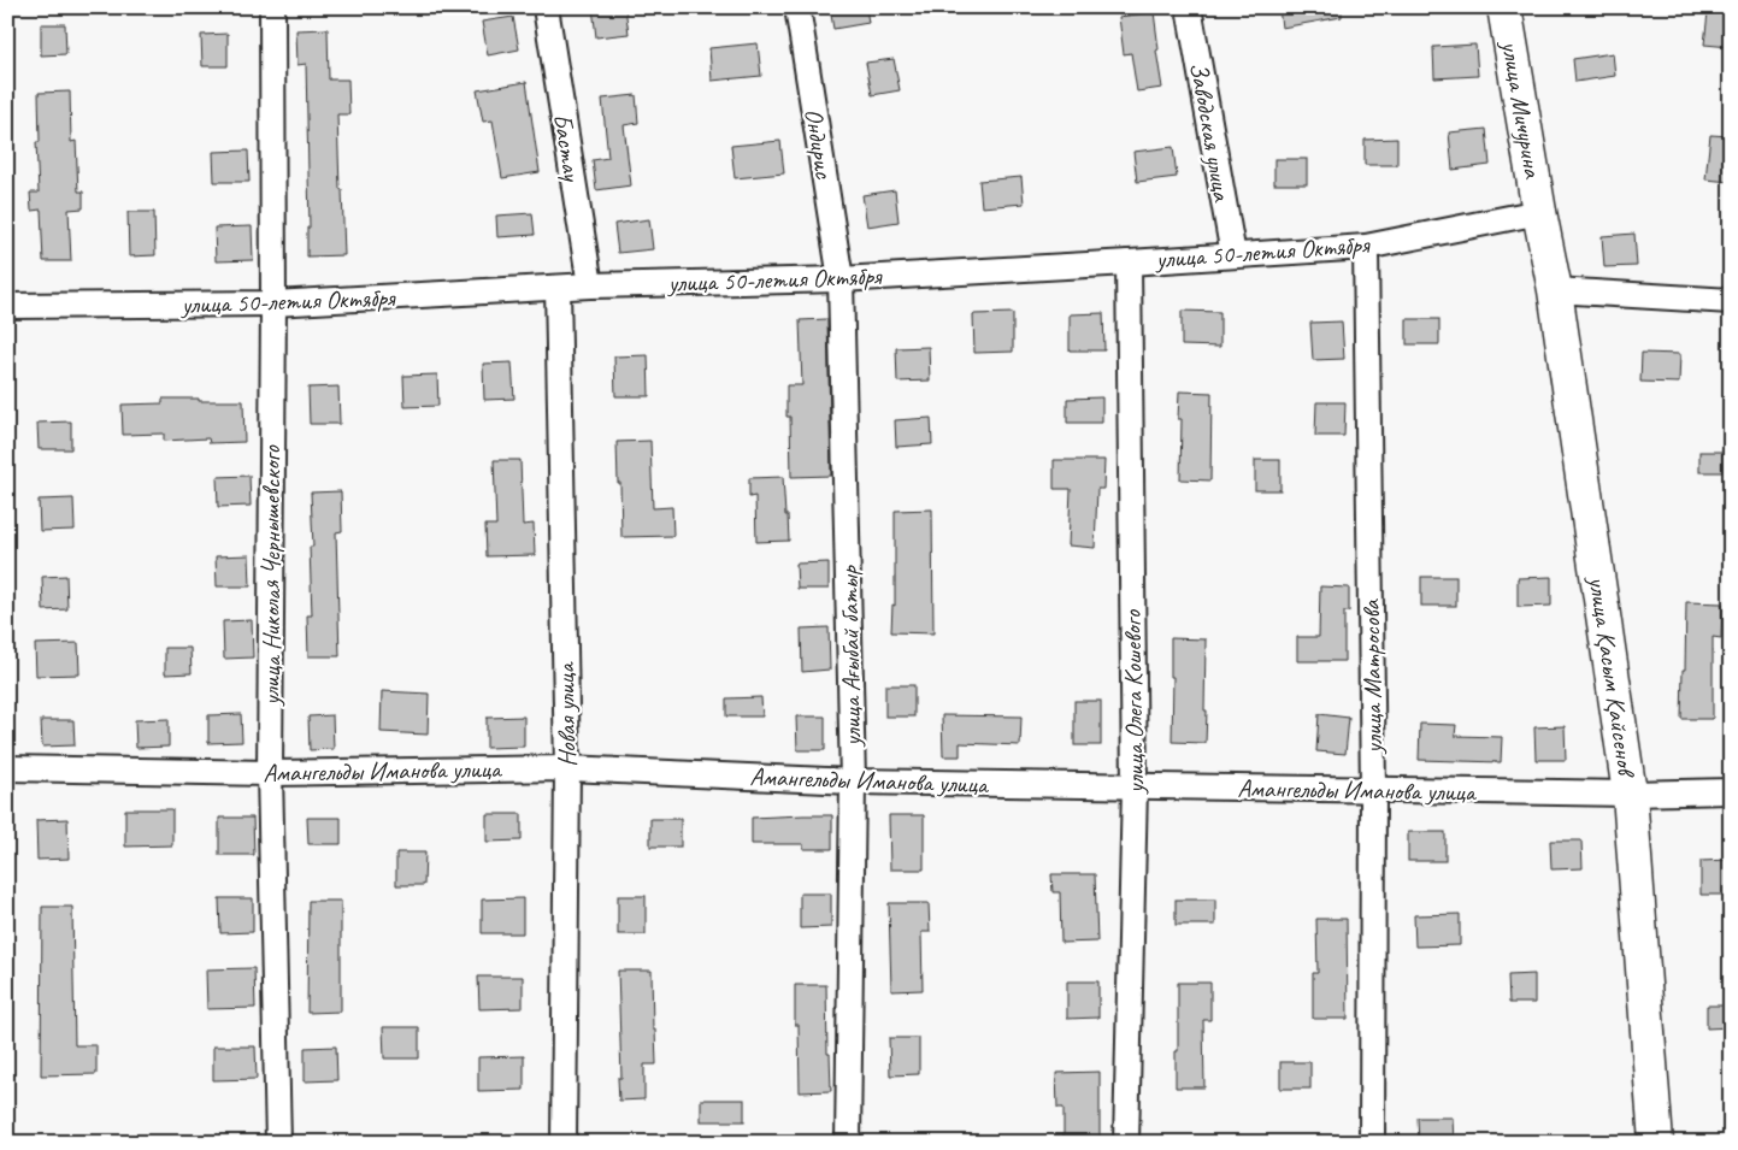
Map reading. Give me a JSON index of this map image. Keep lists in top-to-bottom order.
{
  "streets": {
    "street": [
      "улица Мичурина",
      "Заводская улица",
      "Ондирис",
      "Бастау",
      "улица 50-летия Октября",
      "улица Николая Чернышевского",
      "улица Ағыбай батыр",
      "улица Қасым Қайсенов",
      "улица Матросова",
      "улица Олега Кошевого",
      "Новая улица",
      "Амангельды Иманова улица"
    ]
  },
  "crossings": [
    ["улица Мичурина", "улица 50-летия Октября"],
    ["улица Мичурина", "улица Қасым Қайсенов"],
    ["Заводская улица", "улица 50-летия Октября"],
    ["Ондирис", "улица 50-летия Октября"],
    ["Ондирис", "улица Ағыбай батыр"],
    ["Бастау", "улица 50-летия Октября"],
    ["улица 50-летия Октября", "улица Николая Чернышевского"],
    ["улица 50-летия Октября", "улица Ағыбай батыр"],
    ["улица 50-летия Октября", "улица Қасым Қайсенов"],
    ["улица 50-летия Октября", "улица Матросова"],
    ["улица 50-летия Октября", "улица Олега Кошевого"],
    ["улица 50-летия Октября", "Новая улица"],
    ["улица Николая Чернышевского", "Амангельды Иманова улица"],
    ["улица Ағыбай батыр", "Амангельды Иманова улица"],
    ["улица Қасым Қайсенов", "Амангельды Иманова улица"],
    ["улица Матросова", "Амангельды Иманова улица"],
    ["улица Олега Кошевого", "Амангельды Иманова улица"],
    ["Новая улица", "Амангельды Иманова улица"]
  ]
}
